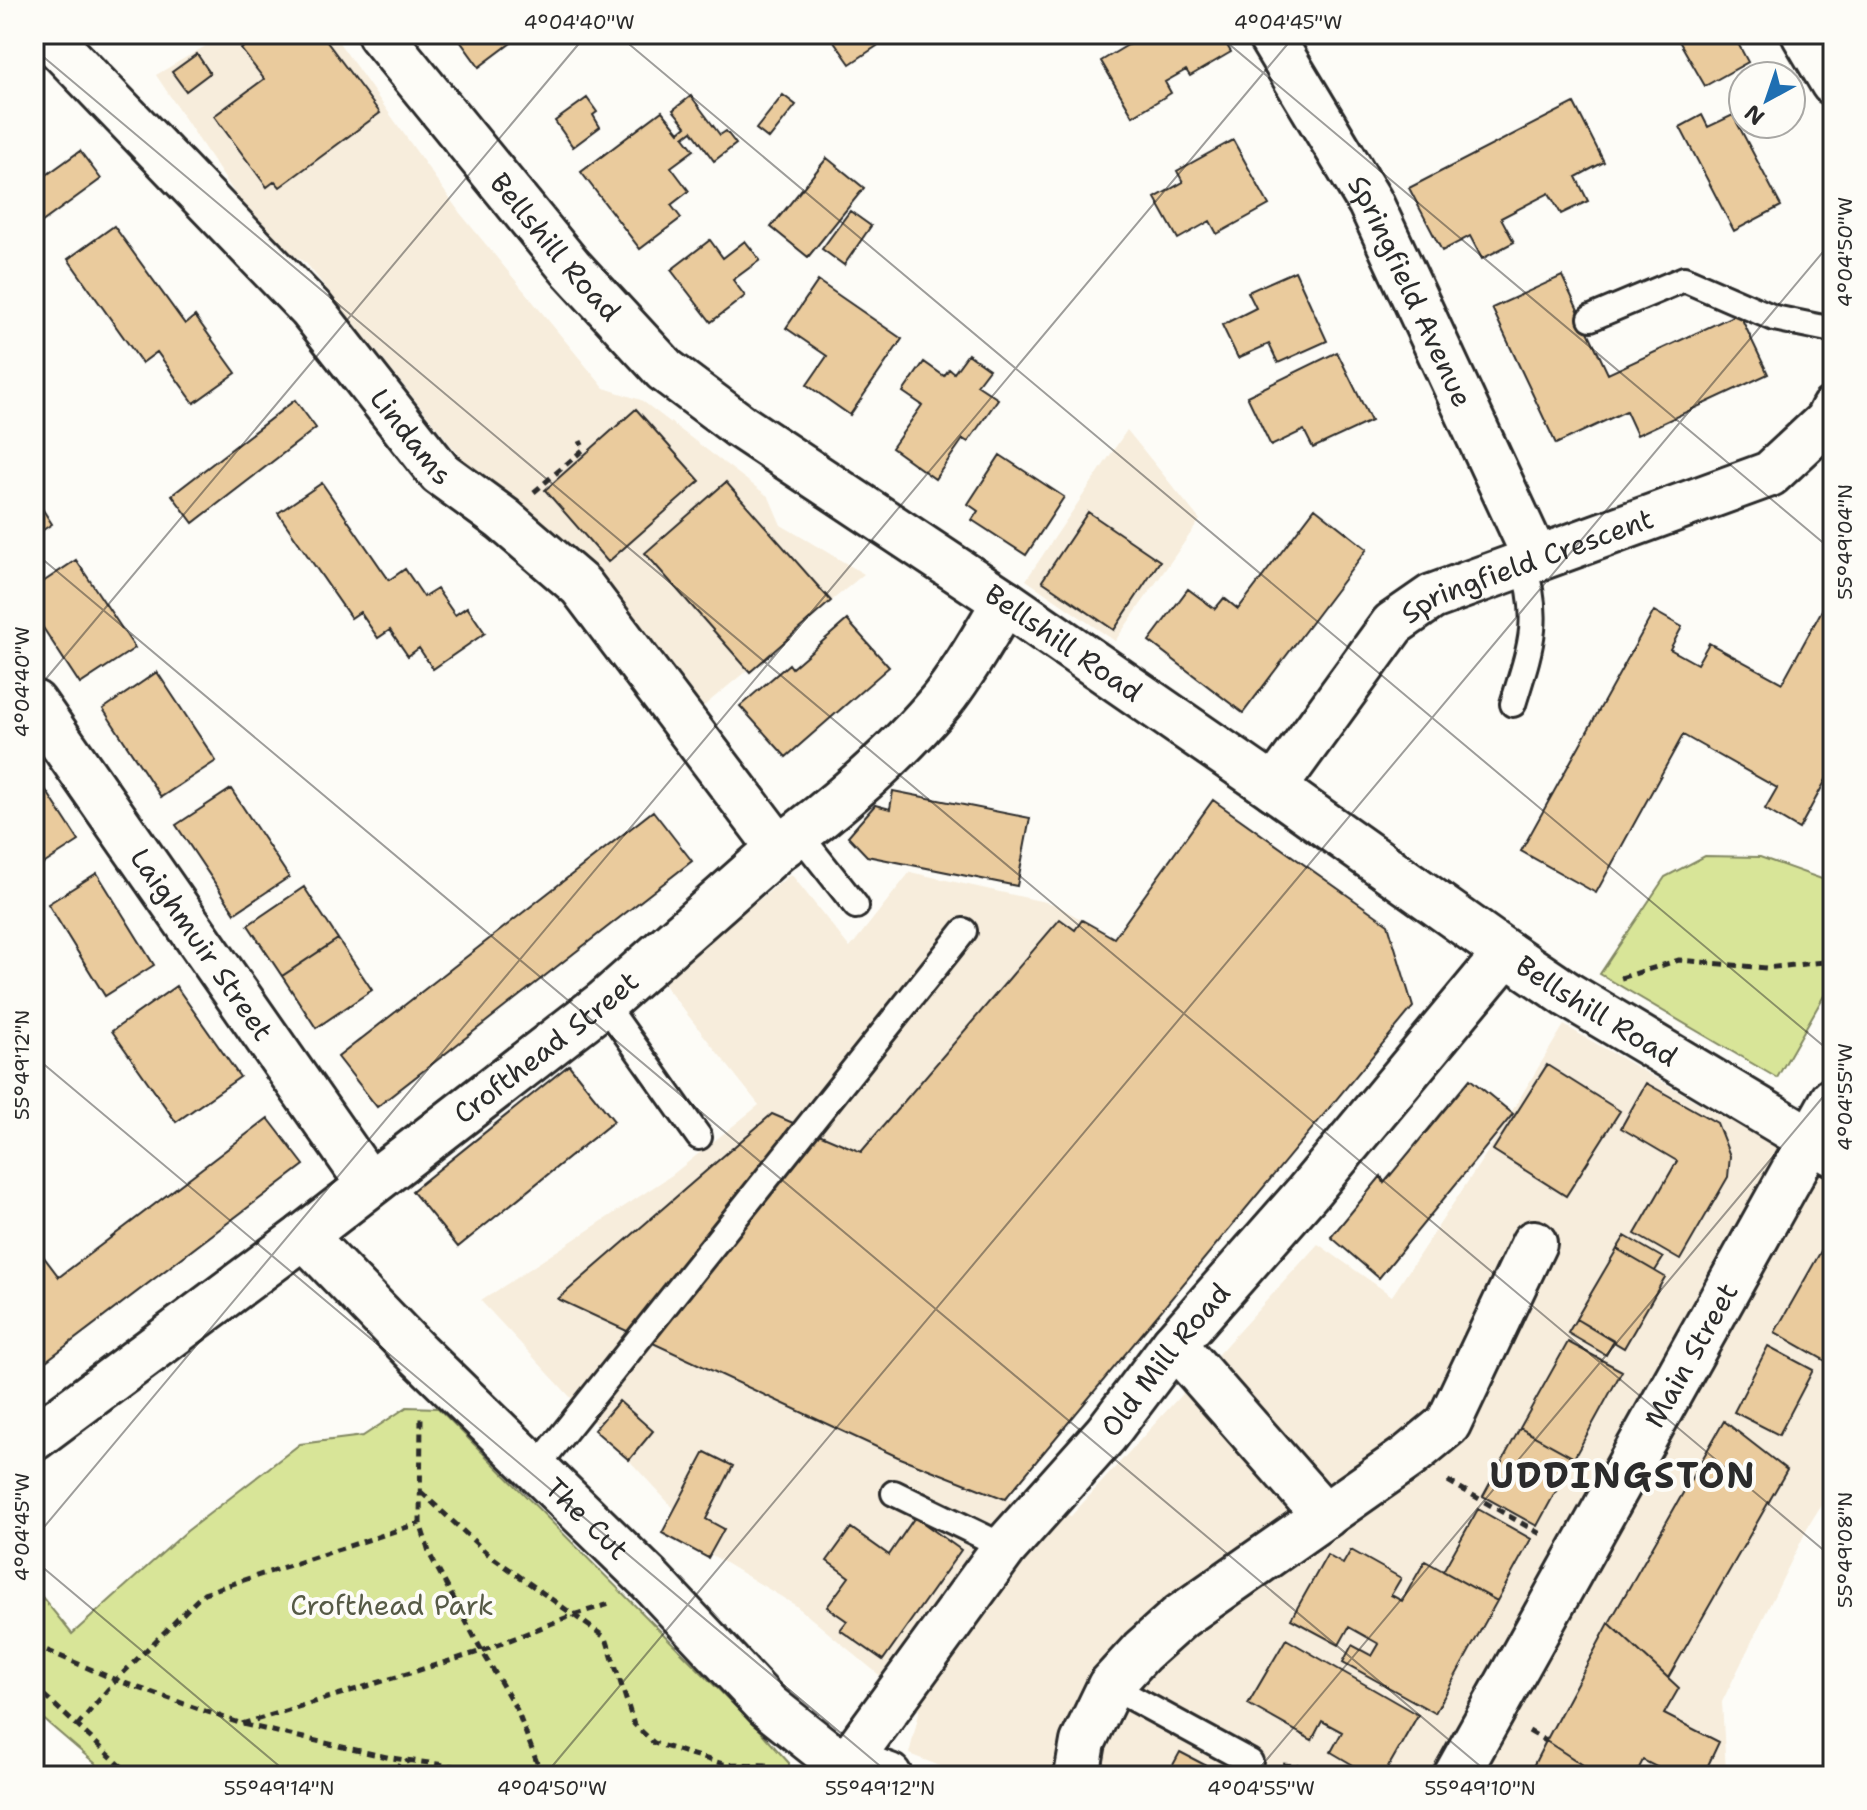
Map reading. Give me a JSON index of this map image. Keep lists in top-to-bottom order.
{
  "streets": {
    "street": [
      "Bellshill Road",
      "Springfield Avenue",
      "Lindams",
      "Springfield Crescent",
      "Laighmuir Street",
      "Crofthead Street",
      "Main Street",
      "Old Mill Road",
      "The Cut"
    ]
  },
  "crossings": [
    ["Bellshill Road", "Springfield Crescent"],
    ["Bellshill Road", "Crofthead Street"],
    ["Bellshill Road", "Main Street"],
    ["Bellshill Road", "Old Mill Road"],
    ["Springfield Avenue", "Springfield Crescent"],
    ["Lindams", "Crofthead Street"],
    ["Laighmuir Street", "Crofthead Street"],
    ["Crofthead Street", "The Cut"],
    ["Old Mill Road", "The Cut"]
  ],
  "districts": ["UDDINGSTON"],
  "parks": ["Crofthead Park"],
  "north": "bottom left",
  "coordinates": [
    "4°04'40\"W",
    "4°04'45\"W",
    "4°04'50\"W",
    "55°49'04\"N",
    "55°49'12\"N",
    "4°04'55\"W",
    "55°49'08\"N",
    "55°49'14\"N",
    "55°49'10\"N"
  ]
}
